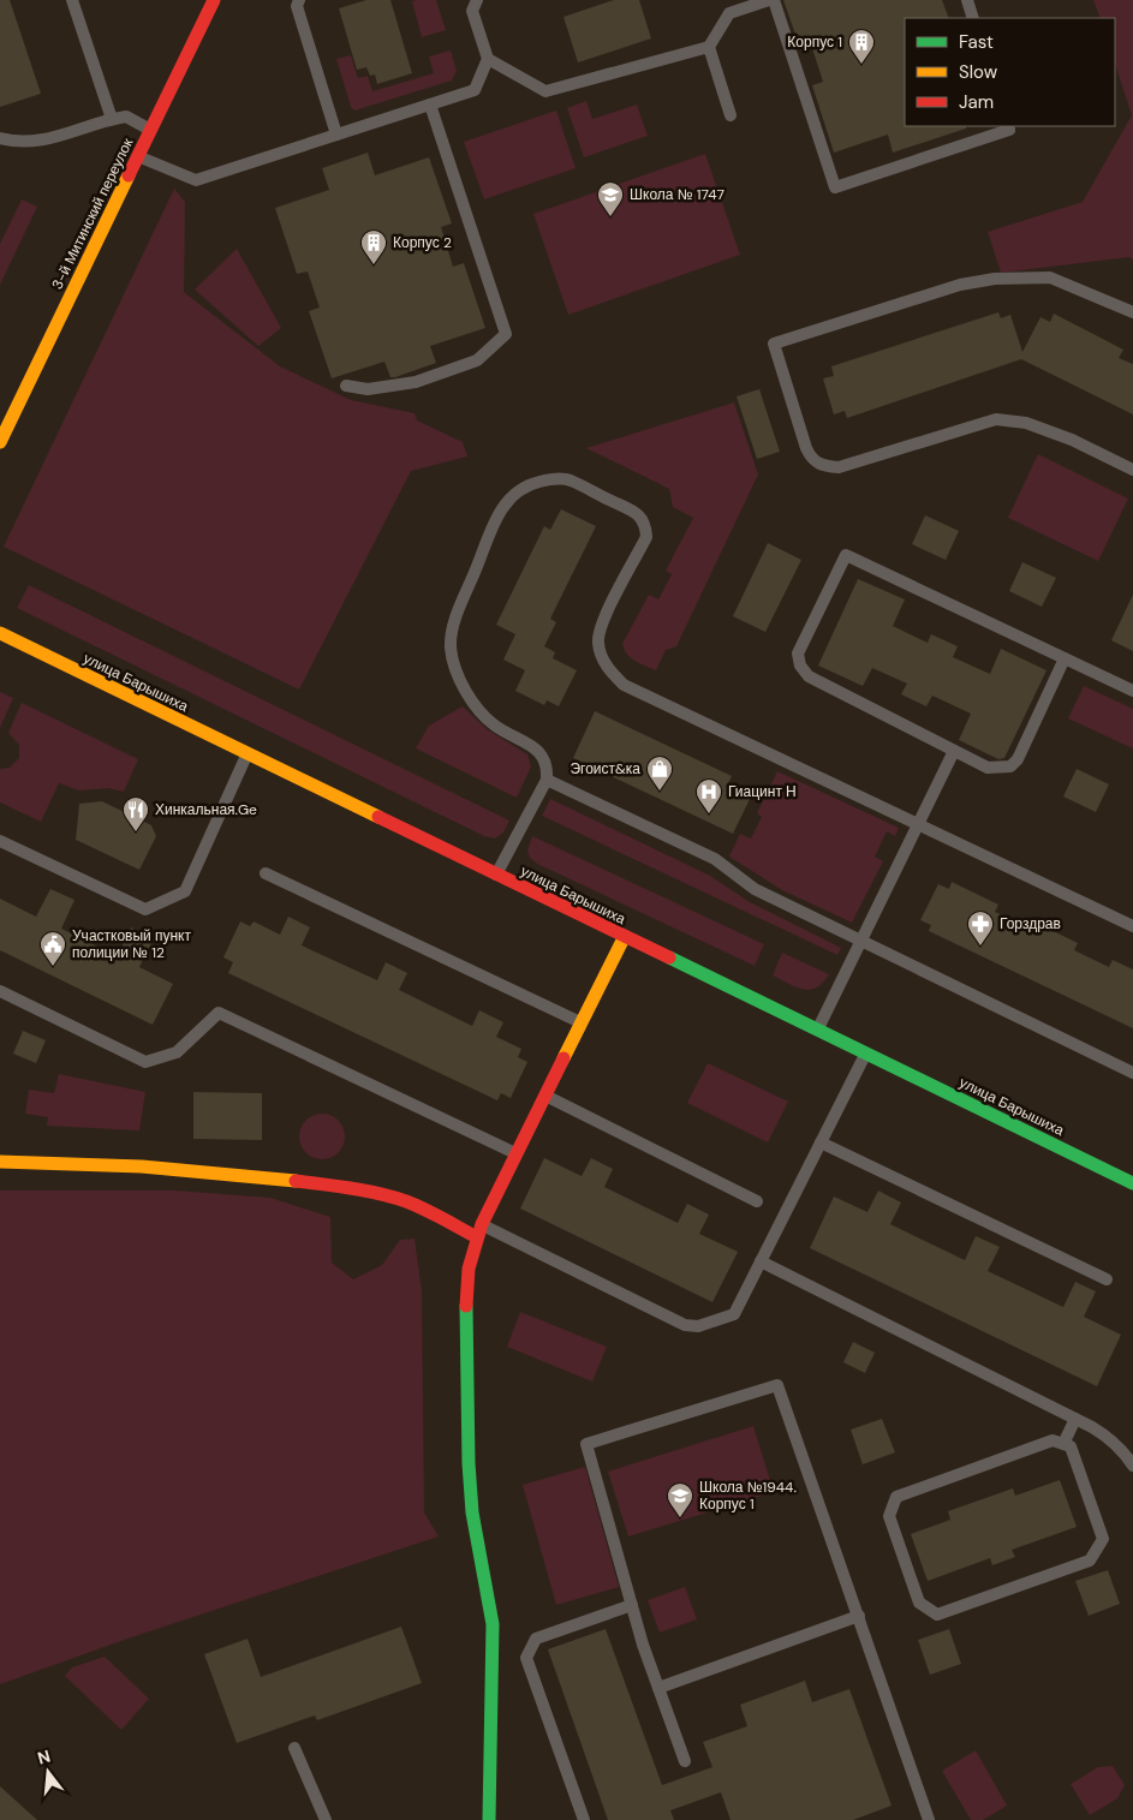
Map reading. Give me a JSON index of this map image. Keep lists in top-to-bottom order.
{
  "streets": {
    "street": ["3-й Митинский переулок", "улица Барышиха"]
  },
  "places": {
    "building": ["Корпус 1", "Корпус 2"],
    "school or university": ["Школа № 1747", "Школа №1944. Корпус 1"],
    "shop": ["Эгоист&ка"],
    "hospital": ["Гиацинт Н"],
    "restaurant": ["Хинкальная.Ge"],
    "pharmacy": ["Горздрав"],
    "public building": ["Участковый пункт полиции № 12"]
  },
  "legend": ["Fast", "Slow", "Jam"],
  "north": "top"
}
